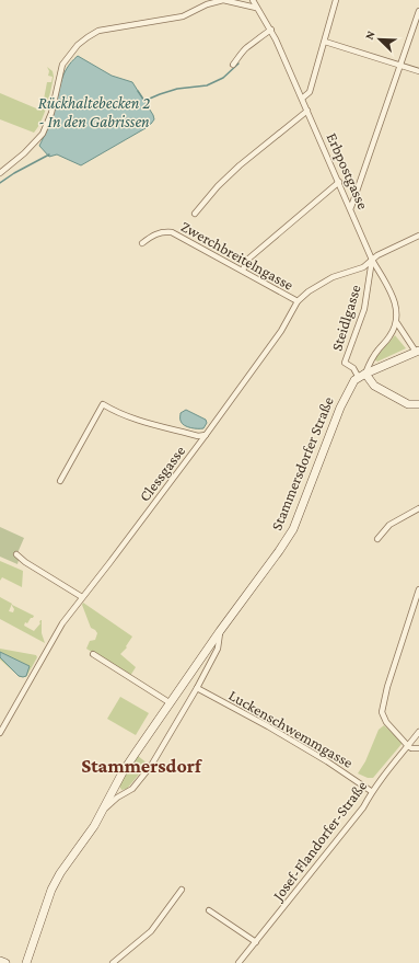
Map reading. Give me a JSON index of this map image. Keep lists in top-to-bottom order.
{
  "streets": {
    "main road": ["Stammersdorfer Straße"],
    "street": [
      "Erbpostgasse",
      "Zwerchbreitelngasse",
      "Steidlgasse",
      "Clessgasse",
      "Luckenschwemmgasse",
      "Josef-Flandorfer-Straße"
    ]
  },
  "crossings": [
    ["Erbpostgasse", "Steidlgasse"],
    ["Erbpostgasse", "Clessgasse"],
    ["Zwerchbreitelngasse", "Clessgasse"],
    ["Steidlgasse", "Stammersdorfer Straße"],
    ["Steidlgasse", "Clessgasse"],
    ["Stammersdorfer Straße", "Luckenschwemmgasse"],
    ["Luckenschwemmgasse", "Josef-Flandorfer-Straße"]
  ],
  "districts": ["Stammersdorf"],
  "water": ["Rückhaltebecken 2 - In den Gabrissen"],
  "north": "top left"
}
